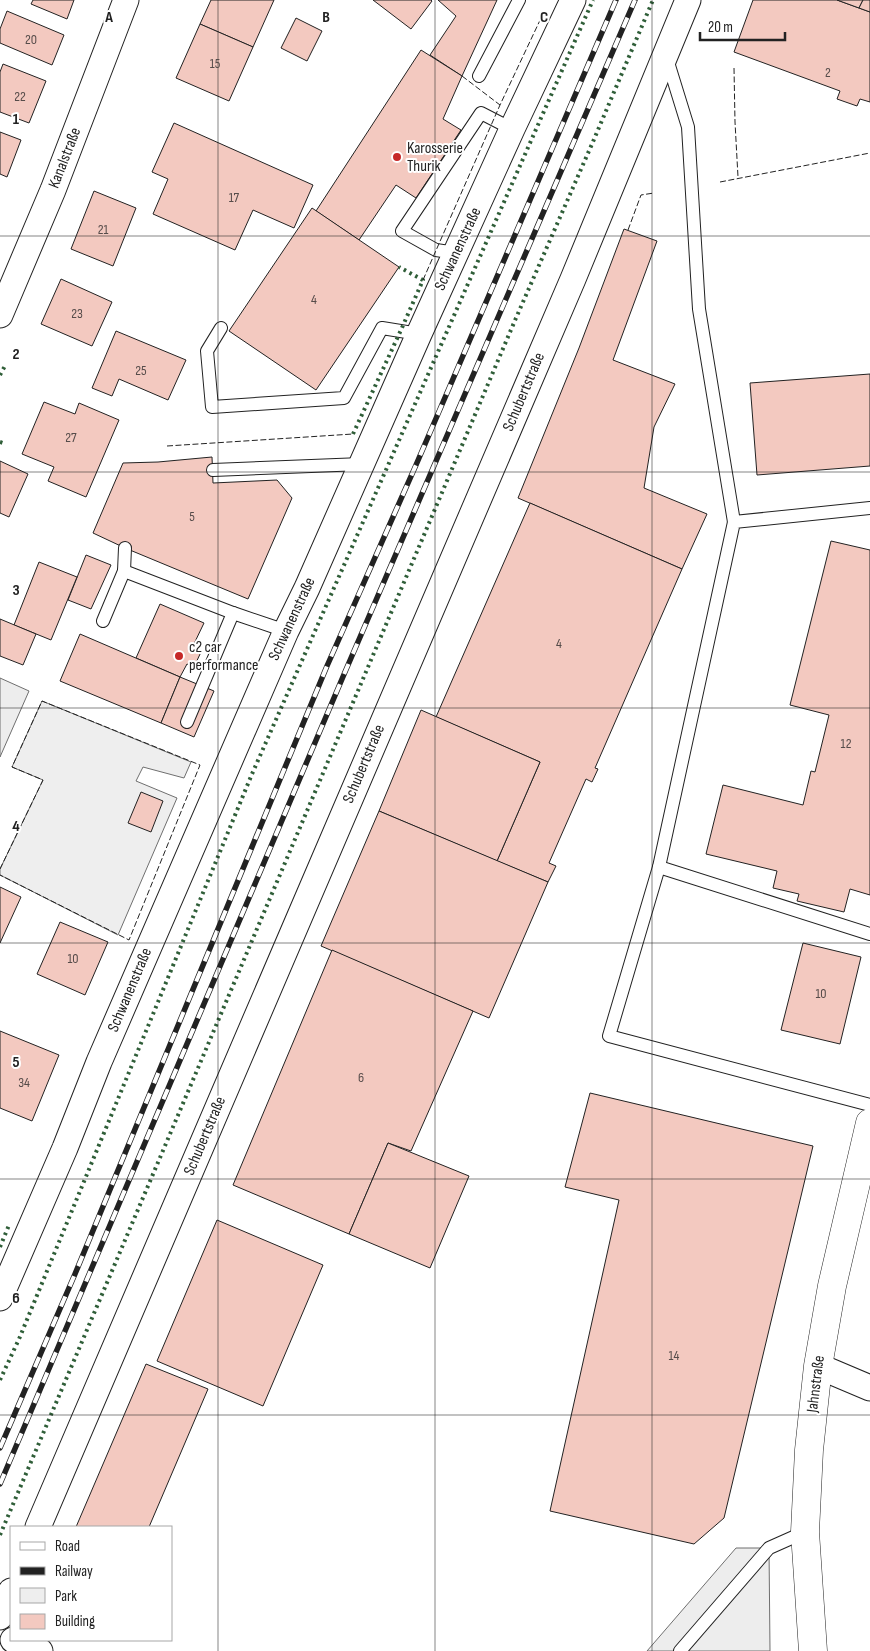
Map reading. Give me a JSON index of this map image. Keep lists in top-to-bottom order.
{
  "streets": {
    "main road": ["Jahnstraße"],
    "street": ["Kanalstraße", "Schwanenstraße", "Schubertstraße"]
  },
  "places": ["Karosserie Thurik", "c2 car performance"],
  "house_numbers": [
    "20",
    "15",
    "2",
    "22",
    "17",
    "21",
    "4",
    "23",
    "25",
    "27",
    "5",
    "4",
    "12",
    "10",
    "10",
    "6",
    "34",
    "14"
  ],
  "legend": [
    "Road",
    "Railway",
    "Park",
    "Building"
  ],
  "scale_bar": "20 m",
  "grid": {
    "columns": ["A", "B", "C"],
    "rows": [
      "1",
      "2",
      "3",
      "4",
      "5",
      "6"
    ]
  }
}
